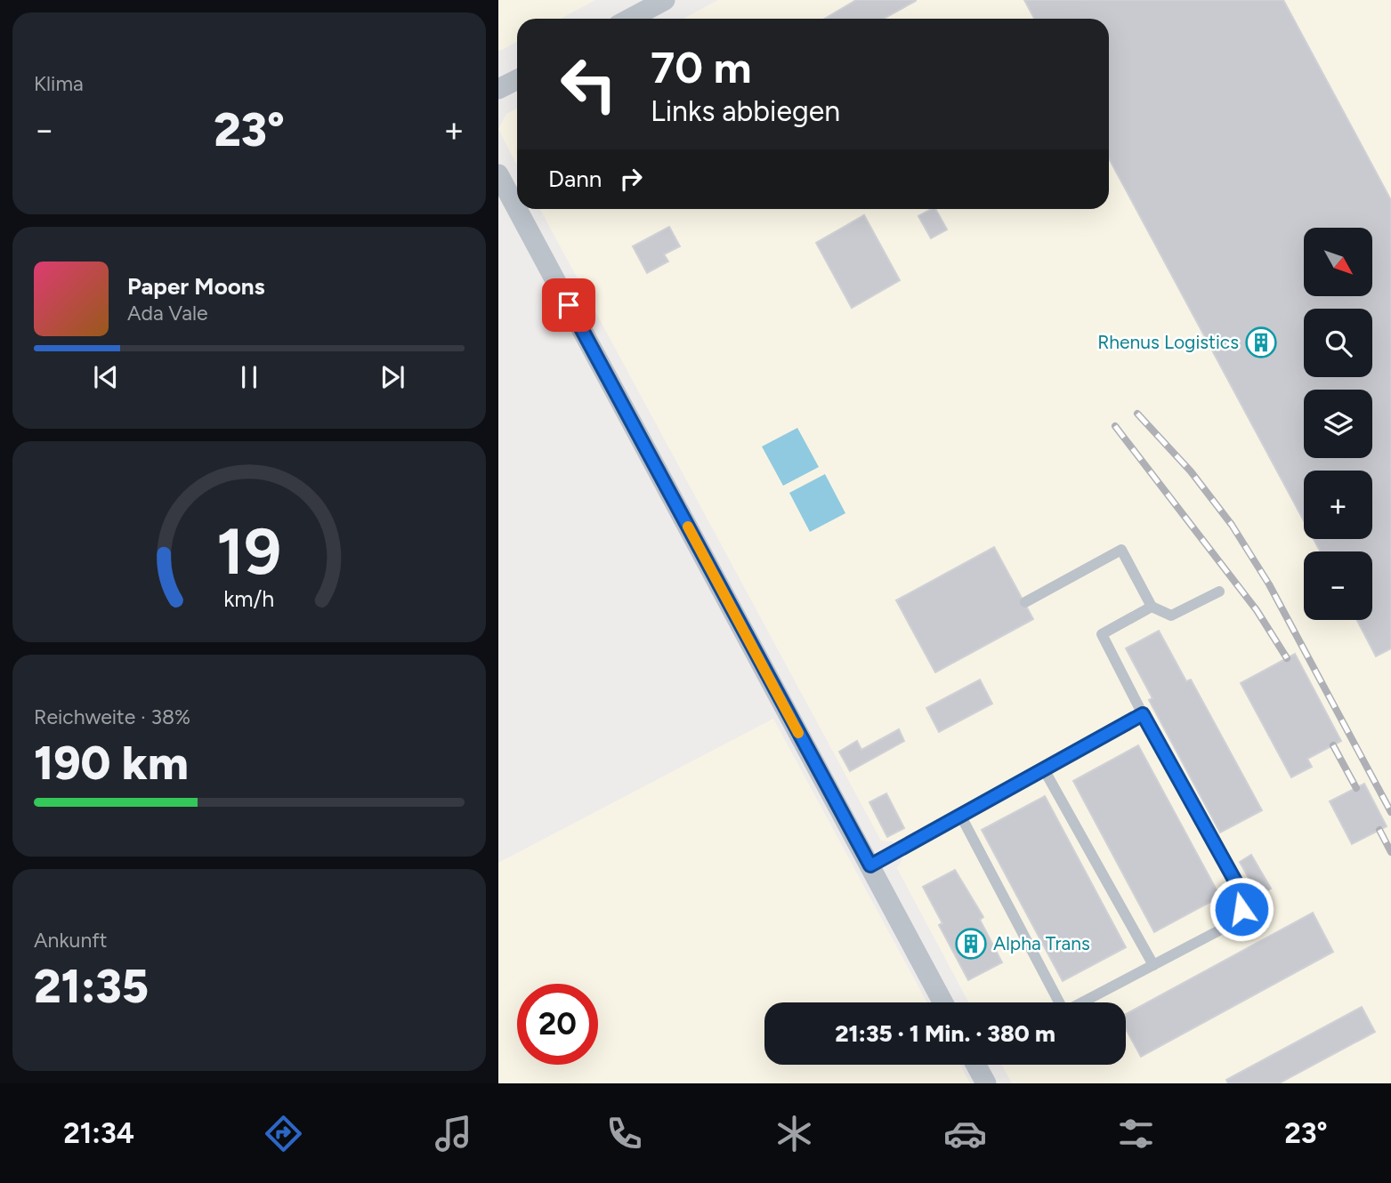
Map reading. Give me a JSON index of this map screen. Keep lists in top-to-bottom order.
{
  "places": {
    "building": ["Rhenus Logistics", "Alpha Trans"]
  },
  "north": "bottom right",
  "page": {
    "tile": [
      "Klima",
      ["Reichweite · 38%", "190 km"],
      ["Ankunft", "21:35"]
    ],
    "turn": ["70 m", "Links abbiegen"],
    "heat": ["−", "23°", "+"],
    "then": "Dann",
    "map_buttons": ["+", "−"],
    "song": ["Paper Moons", "Ada Vale"],
    "limit": "20",
    "trip": "21:35 · 1 Min. · 380 m",
    "tabs": ["21:34", "23°"],
    "gauge": ["19", "km/h"]
  }
}
